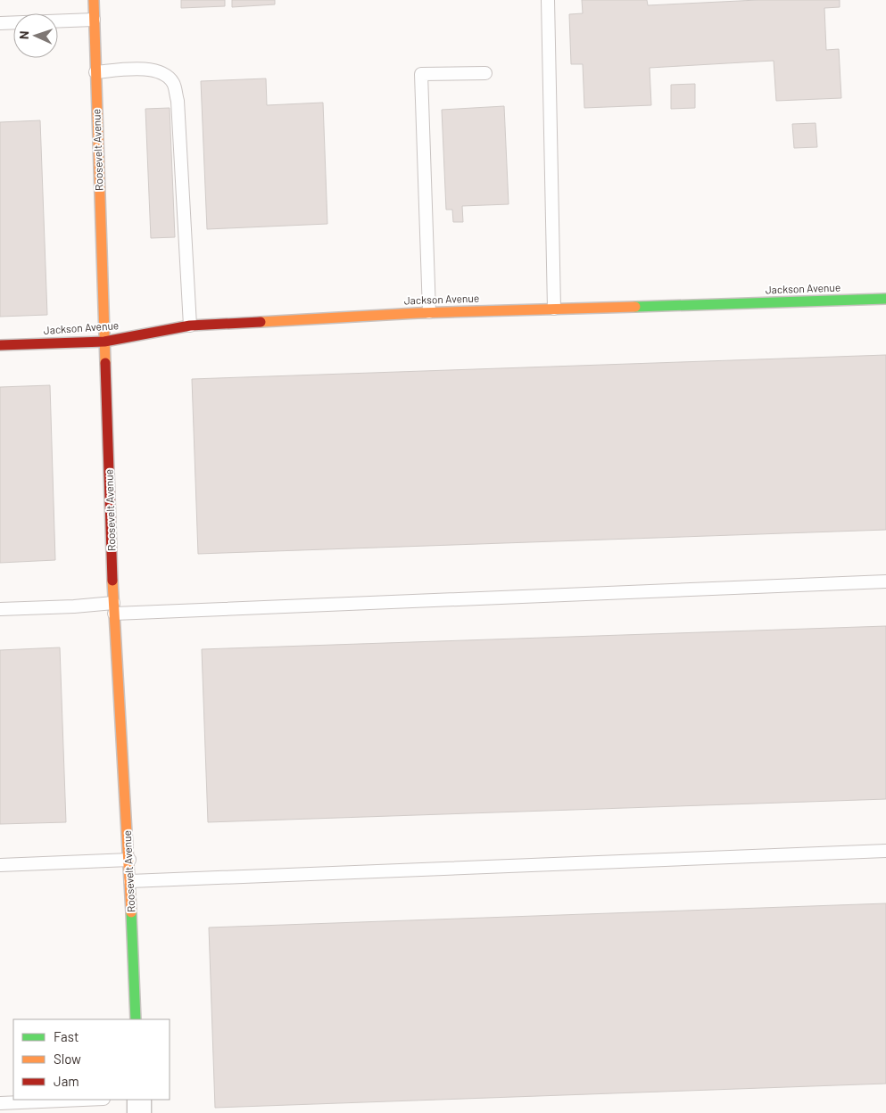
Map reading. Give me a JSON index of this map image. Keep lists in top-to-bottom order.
{
  "streets": {
    "street": ["Roosevelt Avenue", "Jackson Avenue"]
  },
  "crossings": [
    ["Roosevelt Avenue", "Jackson Avenue"]
  ],
  "legend": ["Fast", "Slow", "Jam"],
  "north": "left"
}
